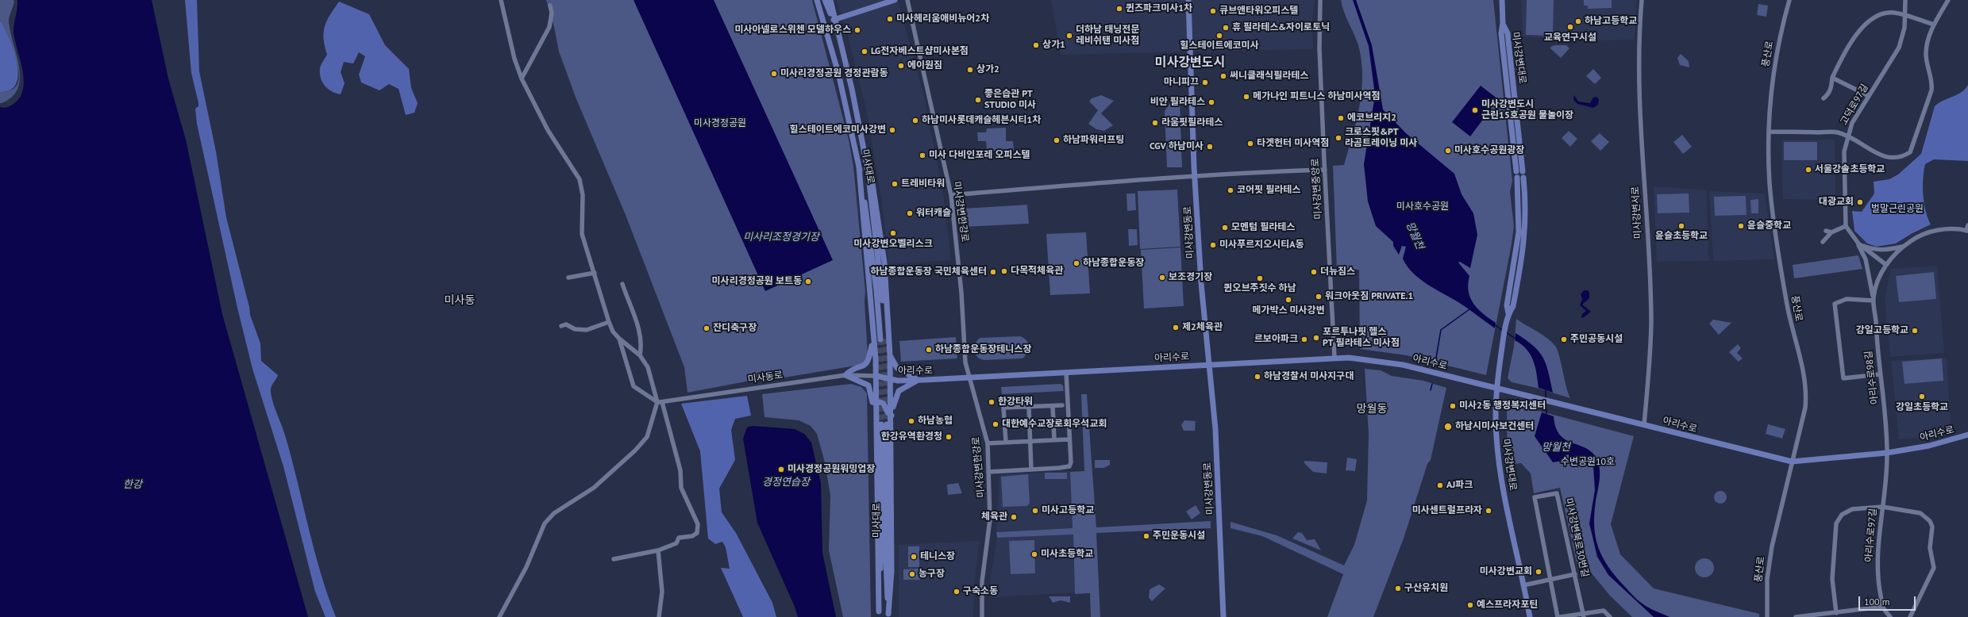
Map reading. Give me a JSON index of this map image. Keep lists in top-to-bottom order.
{
  "streets": {
    "main road": [
      "미사강변대로",
      "미사대로",
      "미사강변동로",
      "아리수로"
    ],
    "street": [
      "풍산로",
      "고덕로97길",
      "미사강변중앙로",
      "미사강변한강로",
      "미사강변서로",
      "미사동로",
      "아리수로98길",
      "아리수로97길",
      "미사강변북로30번길"
    ]
  },
  "crossings": [
    ["풍산로", "아리수로"],
    ["미사강변대로", "아리수로"],
    ["미사강변중앙로", "아리수로"],
    ["미사강변한강로", "아리수로"],
    ["미사강변서로", "아리수로"],
    ["미사강변동로", "아리수로"],
    ["아리수로", "미사동로"],
    ["아리수로", "아리수로98길"],
    ["아리수로", "아리수로97길"],
    ["아리수로98길", "아리수로97길"]
  ],
  "districts": ["미사강변도시", "미사동", "망월동"],
  "water": [
    "망월천",
    "미사리조정경기장",
    "경정연습장",
    "한강"
  ],
  "parks": [
    "미사경정공원",
    "미사호수공원",
    "벌말근린공원",
    "수변공원10호"
  ],
  "places": [
    "퀸즈파크미사1차",
    "큐브앤타워오피스텔",
    "미사헤리움애비뉴어2차",
    "하남고등학교",
    "교육연구시설",
    "휴 필라테스&자이로토닉",
    "미사아넬로스위첸 모델하우스",
    "더하남 태닝전문 레비쉬탠 미사점",
    "힐스테이트에코미사",
    "상가1",
    "LG전자베스트샵미사본점",
    "에이원짐",
    "상가2",
    "미사리경정공원 경정관람동",
    "써니클래식필라테스",
    "마니피끄",
    "메가나인 피트니스 하남미사역점",
    "좋은습관 PT STUDIO 미사",
    "비안 필라테스",
    "미사강변도시 근린15호공원 물놀이장",
    "에코브리지2",
    "하남미사롯데캐슬헤븐시티1차",
    "라움핏필라테스",
    "힐스테이트에코미사강변",
    "크로스핏&PT 라곰트레이닝 미사",
    "하남파워리프팅",
    "타겟헌터 미사역점",
    "CGV 하남미사",
    "미사호수공원광장",
    "미사 다비인포레 오피스텔",
    "서울강솔초등학교",
    "트레비타워",
    "코어핏 필라테스",
    "대광교회",
    "워터캐슬",
    "윤슬초등학교",
    "윤슬중학교",
    "모멘텀 필라테스",
    "미사강변오벨리스크",
    "미사푸르지오시티A동",
    "하남종합운동장",
    "다목적체육관",
    "하남종합운동장 국민체육센터",
    "더뉴짐스",
    "보조경기장",
    "퀸오브주짓수 하남",
    "미사리경정공원 보트동",
    "워크아웃짐 PRIVATE.1",
    "메가박스 미사강변",
    "제2체육관",
    "잔디축구장",
    "강일고등학교",
    "포르투나핏 헬스 PT 필라테스 미사점",
    "르보아파크",
    "주민공동시설",
    "하남종합운동장테니스장",
    "하남경찰서 미사지구대",
    "강일초등학교",
    "한강타워",
    "미사2동 행정복지센터",
    "하남농협",
    "대한예수교장로회우석교회",
    "하남시미사보건센터",
    "한강유역환경청",
    "미사경정공원워밍업장",
    "AJ파크",
    "미사고등학교",
    "미사센트럴프라자",
    "체육관",
    "주민운동시설",
    "미사초등학교",
    "테니스장",
    "미사강변교회",
    "농구장",
    "구산유치원",
    "구숙소동",
    "예스프라자포틴"
  ],
  "scale_bar": "100 m"
}
